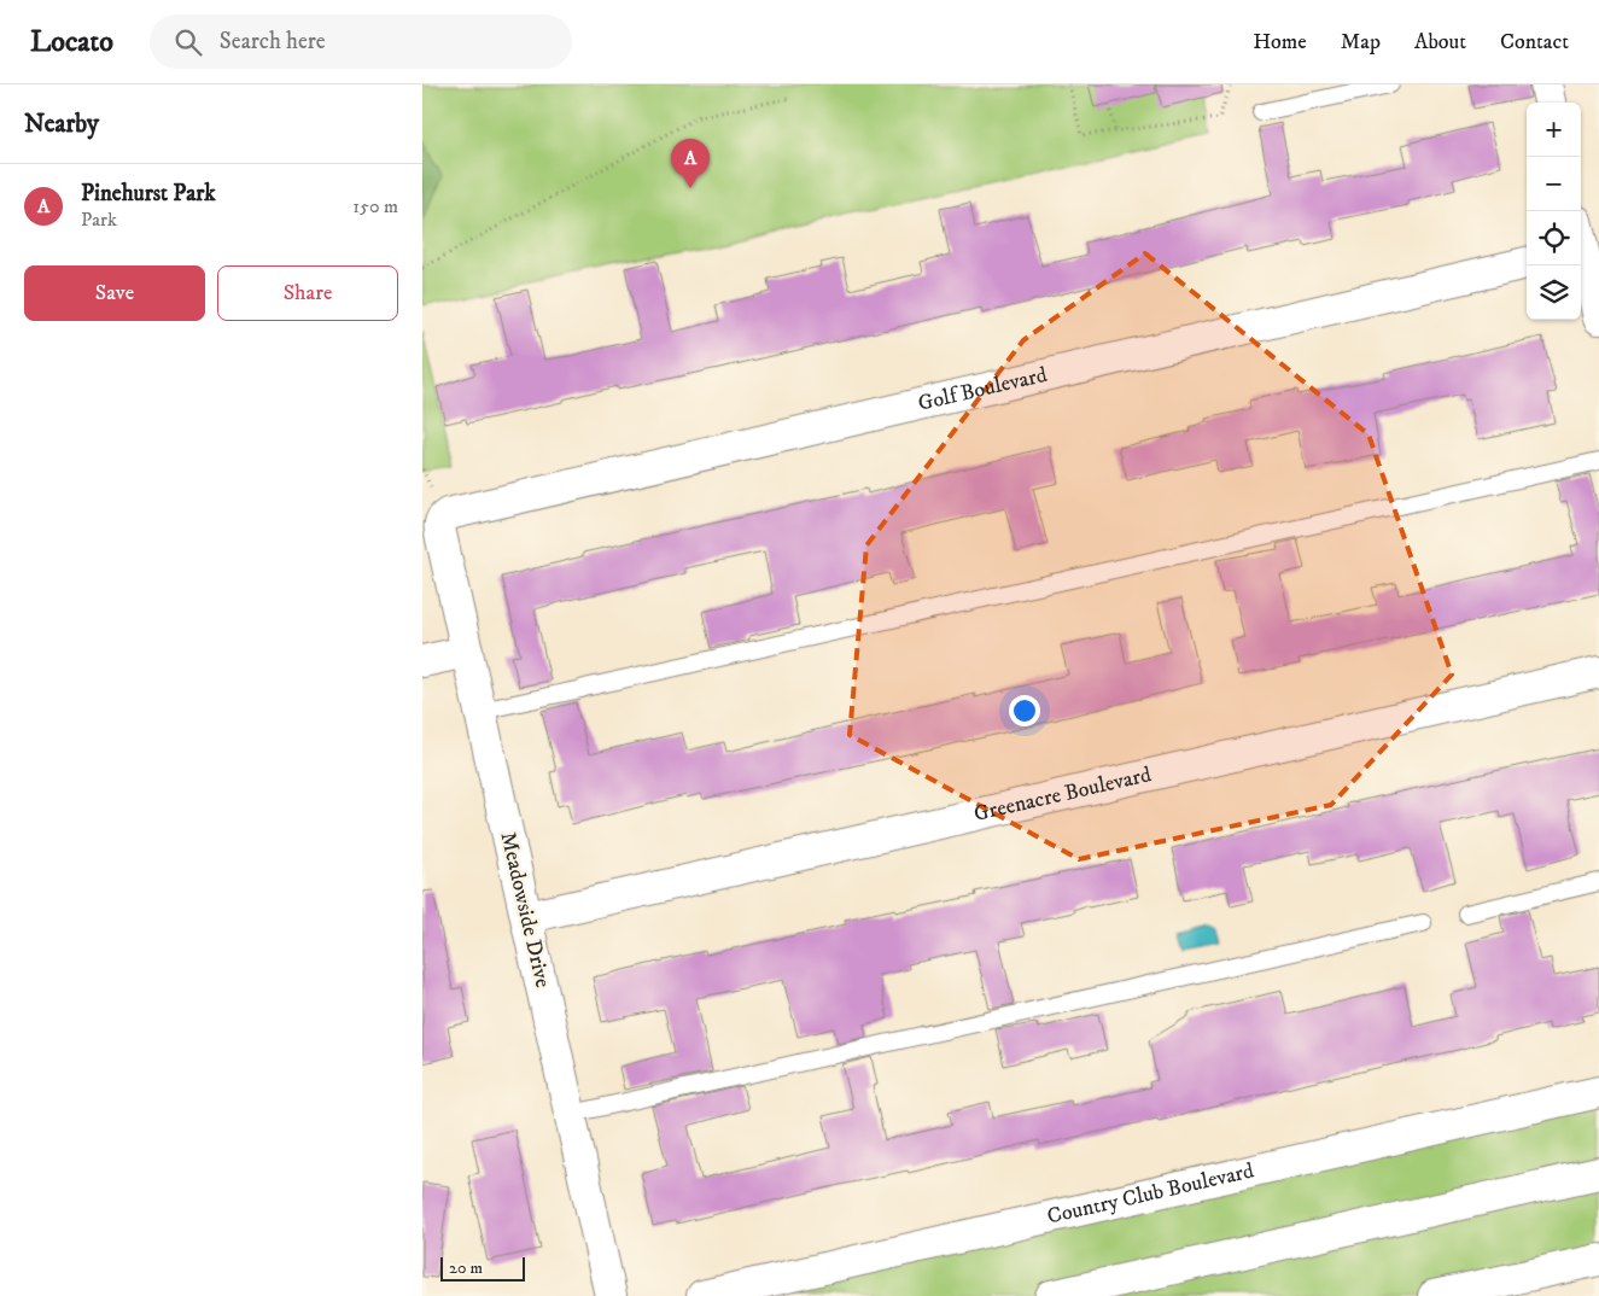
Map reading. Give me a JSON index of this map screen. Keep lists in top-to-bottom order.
{
  "streets": {
    "street": [
      "Golf Boulevard",
      "Greenacre Boulevard",
      "Meadowside Drive",
      "Country Club Boulevard"
    ]
  },
  "crossings": [
    ["Golf Boulevard", "Meadowside Drive"],
    ["Greenacre Boulevard", "Meadowside Drive"]
  ],
  "scale_bar": "20 m",
  "page": {
    "header": "Locato",
    "search": "Search here",
    "nav": [
      "Home",
      "Map",
      "About",
      "Contact"
    ],
    "heading": "Nearby",
    "map_buttons": ["+", "−"],
    "pins": "A",
    "list": [
      {
        "mark": "A",
        "name": "Pinehurst Park",
        "note": "Park",
        "value": "150 m"
      }
    ],
    "buttons": ["Save", "Share"],
    "scale": "20 m"
  }
}
